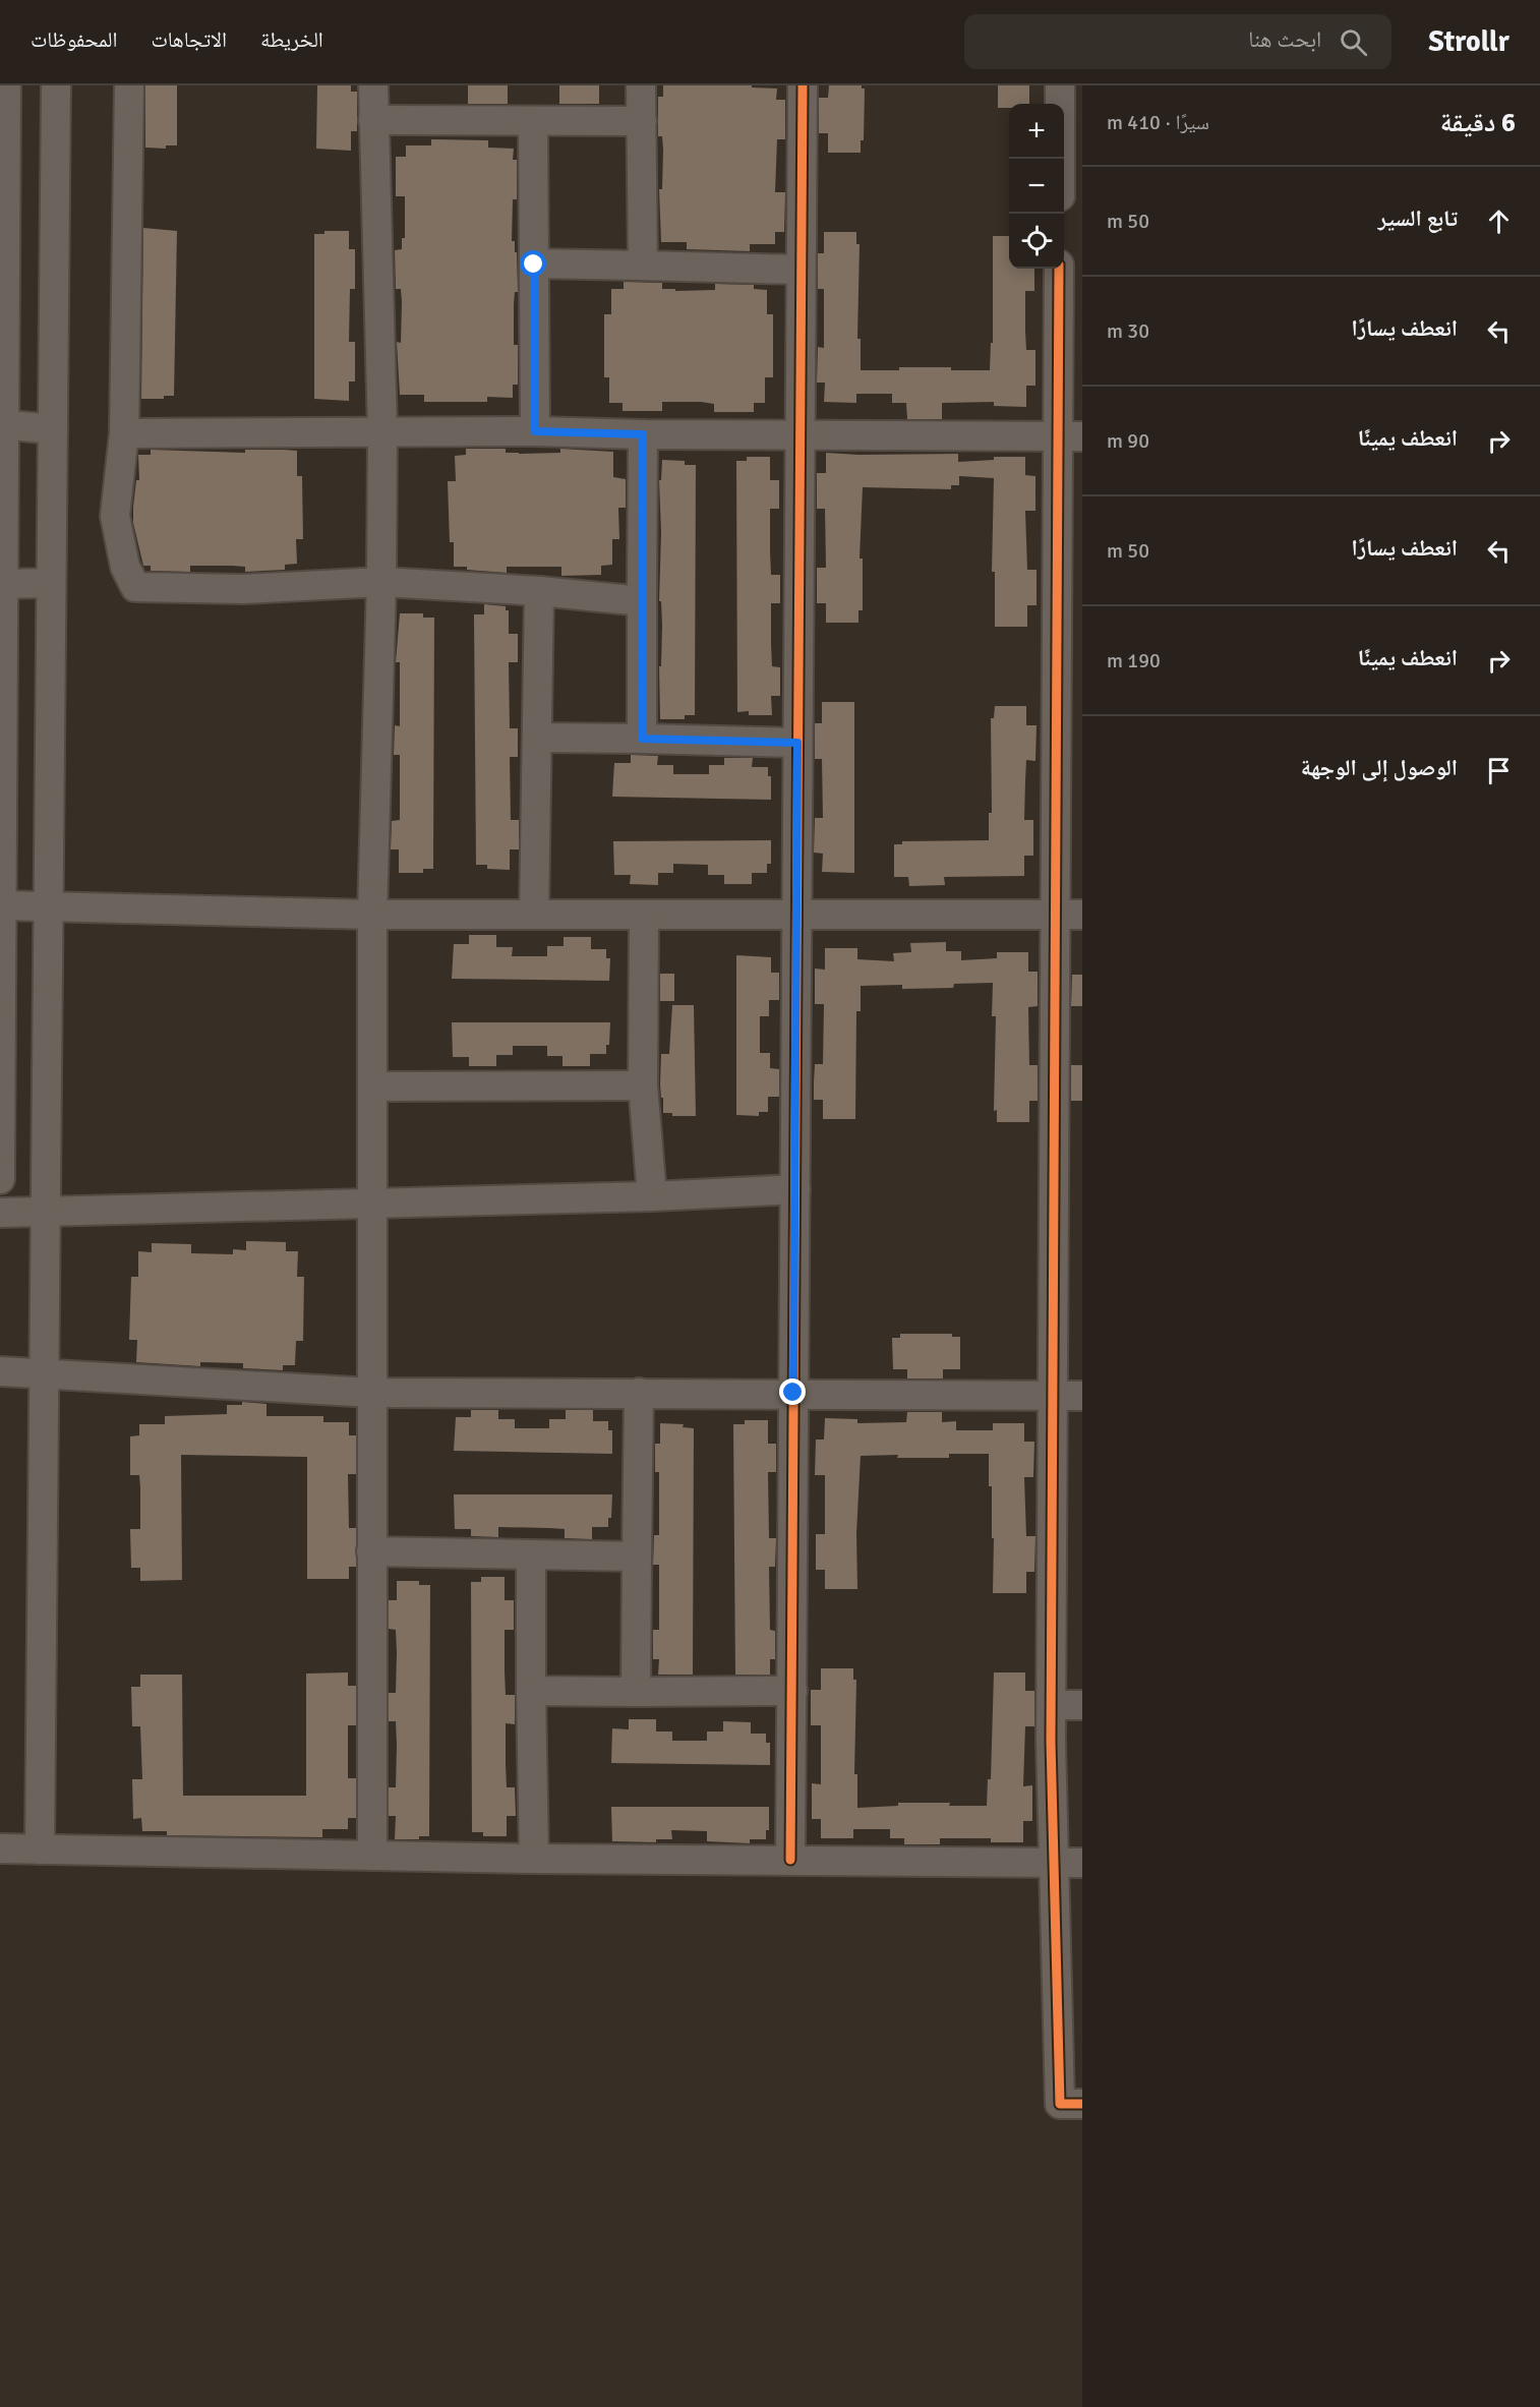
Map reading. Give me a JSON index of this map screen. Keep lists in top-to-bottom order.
{
  "page": {
    "header": "Strollr",
    "search": "ابحث هنا",
    "nav": ["الخريطة", "الاتجاهات", "المحفوظات"],
    "heading": ["6 دقيقة", "سيرًا · 410 m"],
    "map_buttons": ["+", "−"],
    "list": [
      ["تابع السير", "50 m"],
      ["انعطف يسارًا", "30 m"],
      ["انعطف يمينًا", "90 m"],
      ["انعطف يسارًا", "50 m"],
      ["انعطف يمينًا", "190 m"],
      "الوصول إلى الوجهة"
    ]
  }
}
